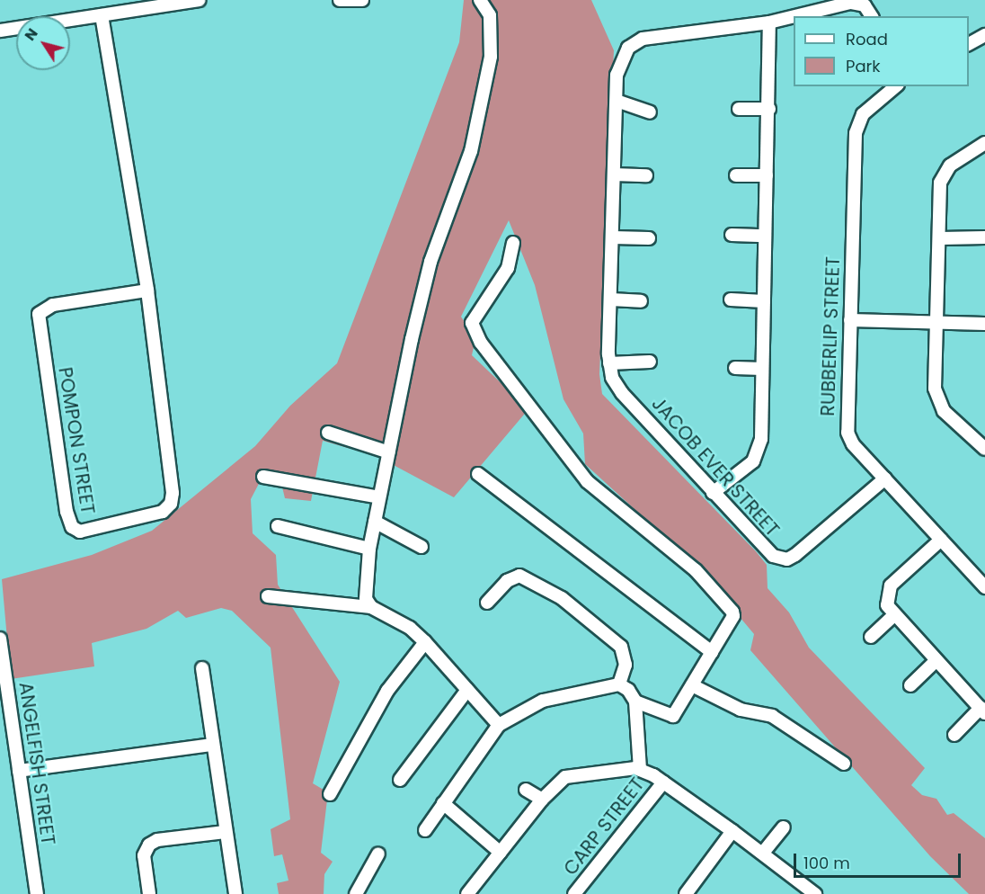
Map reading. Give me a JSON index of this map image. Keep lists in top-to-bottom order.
{
  "streets": {
    "street": [
      "RUBBERLIP STREET",
      "POMPON STREET",
      "JACOB EVER STREET",
      "ANGELFISH STREET",
      "CARP STREET"
    ]
  },
  "crossings": [
    ["RUBBERLIP STREET", "JACOB EVER STREET"]
  ],
  "legend": ["Road", "Park"],
  "scale_bar": "100 m",
  "north": "top left"
}
